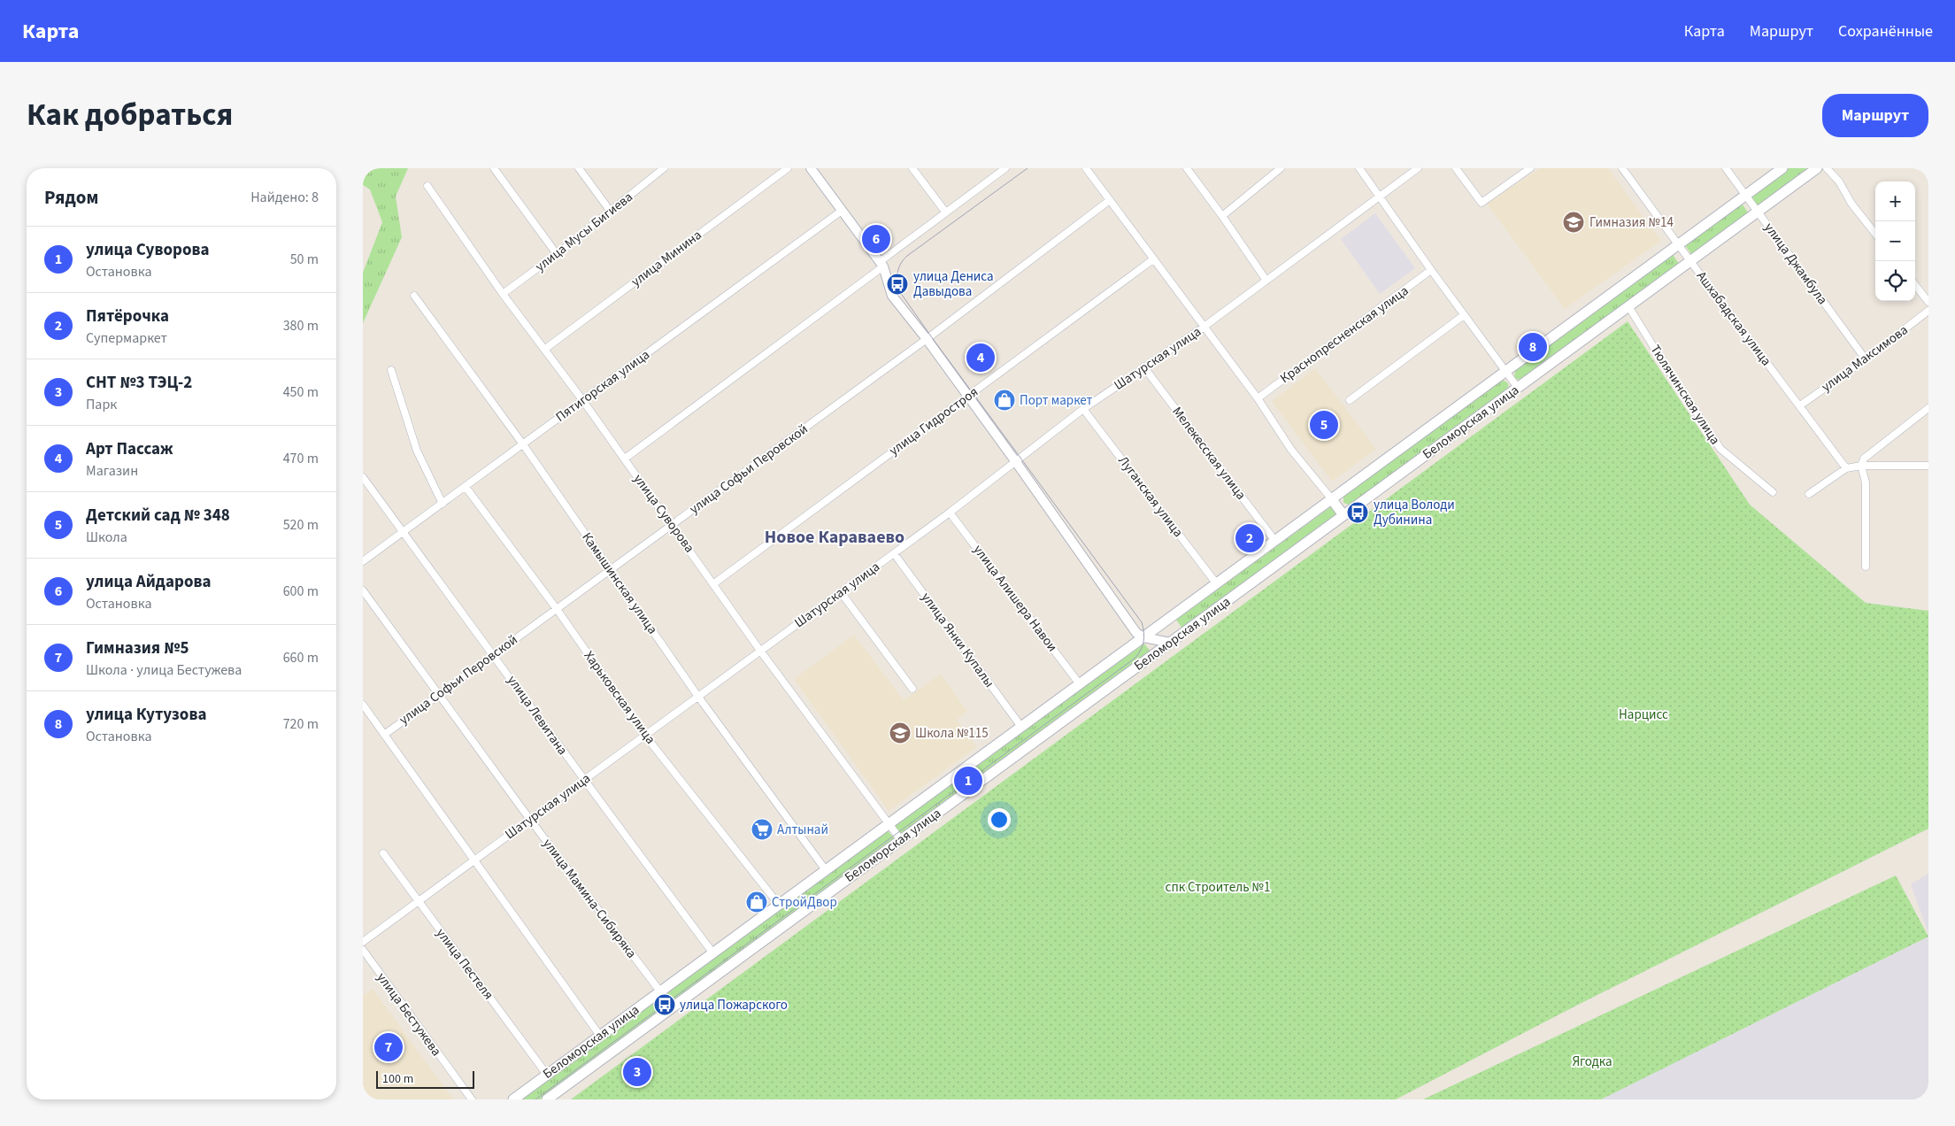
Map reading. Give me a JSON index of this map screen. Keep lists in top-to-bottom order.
{
  "streets": {
    "main road": ["Беломорская улица"],
    "street": [
      "улица Мусы Бигиева",
      "улица Минина",
      "улица Джамбула",
      "Ашхабадская улица",
      "Краснопресненская улица",
      "Шатурская улица",
      "улица Максимова",
      "Пятигорская улица",
      "Тюлячинская улица",
      "улица Гидростроя",
      "Мелекесская улица",
      "улица Софьи Перовской",
      "Луганская улица",
      "улица Суворова",
      "Камышинская улица",
      "улица Алишера Навои",
      "улица Янки Купалы",
      "Харьковская улица",
      "улица Левитана",
      "улица Мамина-Сибиряка",
      "улица Пестеля",
      "улица Бестужева"
    ]
  },
  "crossings": [
    ["улица Мусы Бигиева", "улица Суворова"],
    ["улица Минина", "улица Суворова"],
    ["улица Джамбула", "улица Максимова"],
    ["улица Джамбула", "Беломорская улица"],
    ["Ашхабадская улица", "улица Максимова"],
    ["Ашхабадская улица", "Беломорская улица"],
    ["Шатурская улица", "Мелекесская улица"],
    ["Шатурская улица", "Луганская улица"],
    ["Шатурская улица", "улица Суворова"],
    ["Шатурская улица", "Камышинская улица"],
    ["Шатурская улица", "улица Алишера Навои"],
    ["Шатурская улица", "улица Янки Купалы"],
    ["Шатурская улица", "Харьковская улица"],
    ["Шатурская улица", "улица Левитана"],
    ["Шатурская улица", "улица Мамина-Сибиряка"],
    ["Шатурская улица", "улица Пестеля"],
    ["Пятигорская улица", "улица Суворова"],
    ["Пятигорская улица", "Камышинская улица"],
    ["Пятигорская улица", "Харьковская улица"],
    ["Пятигорская улица", "улица Левитана"],
    ["Тюлячинская улица", "Беломорская улица"],
    ["улица Гидростроя", "улица Суворова"],
    ["Беломорская улица", "Мелекесская улица"],
    ["Беломорская улица", "Луганская улица"],
    ["Беломорская улица", "улица Суворова"],
    ["Беломорская улица", "Камышинская улица"],
    ["Беломорская улица", "улица Алишера Навои"],
    ["Беломорская улица", "улица Янки Купалы"],
    ["Беломорская улица", "Харьковская улица"],
    ["Беломорская улица", "улица Левитана"],
    ["Беломорская улица", "улица Мамина-Сибиряка"],
    ["Беломорская улица", "улица Пестеля"],
    ["улица Софьи Перовской", "улица Суворова"],
    ["улица Софьи Перовской", "Камышинская улица"],
    ["улица Софьи Перовской", "Харьковская улица"],
    ["улица Софьи Перовской", "улица Левитана"],
    ["улица Софьи Перовской", "улица Мамина-Сибиряка"]
  ],
  "districts": ["Новое Караваево"],
  "parks": ["Нарцисс", "спк Строитель №1", "Ягодка"],
  "places": {
    "school or university": ["Гимназия №14", "Школа №115"],
    "bus stop": ["улица Дениса Давыдова", "улица Володи Дубинина", "улица Пожарского"],
    "shop": ["Порт маркет", "СтройДвор"],
    "supermarket": ["Алтынай"]
  },
  "scale_bar": "100 m",
  "page": {
    "header": "Карта",
    "nav": ["Карта", "Маршрут", "Сохранённые"],
    "title": "Как добраться",
    "buttons": "Маршрут",
    "heading": ["Рядом", "Найдено: 8"],
    "map_buttons": ["+", "−"],
    "pins": [
      "6",
      "8",
      "4",
      "5",
      "2",
      "1",
      "7",
      "3"
    ],
    "list": [
      {
        "mark": "1",
        "name": "улица Суворова",
        "note": "Остановка",
        "value": "50 m"
      },
      {
        "mark": "2",
        "name": "Пятёрочка",
        "note": "Супермаркет",
        "value": "380 m"
      },
      {
        "mark": "3",
        "name": "СНТ №3 ТЭЦ-2",
        "note": "Парк",
        "value": "450 m"
      },
      {
        "mark": "4",
        "name": "Арт Пассаж",
        "note": "Магазин",
        "value": "470 m"
      },
      {
        "mark": "5",
        "name": "Детский сад № 348",
        "note": "Школа",
        "value": "520 m"
      },
      {
        "mark": "6",
        "name": "улица Айдарова",
        "note": "Остановка",
        "value": "600 m"
      },
      {
        "mark": "7",
        "name": "Гимназия №5",
        "note": "Школа · улица Бестужева",
        "value": "660 m"
      },
      {
        "mark": "8",
        "name": "улица Кутузова",
        "note": "Остановка",
        "value": "720 m"
      }
    ],
    "scale": "100 m"
  }
}
